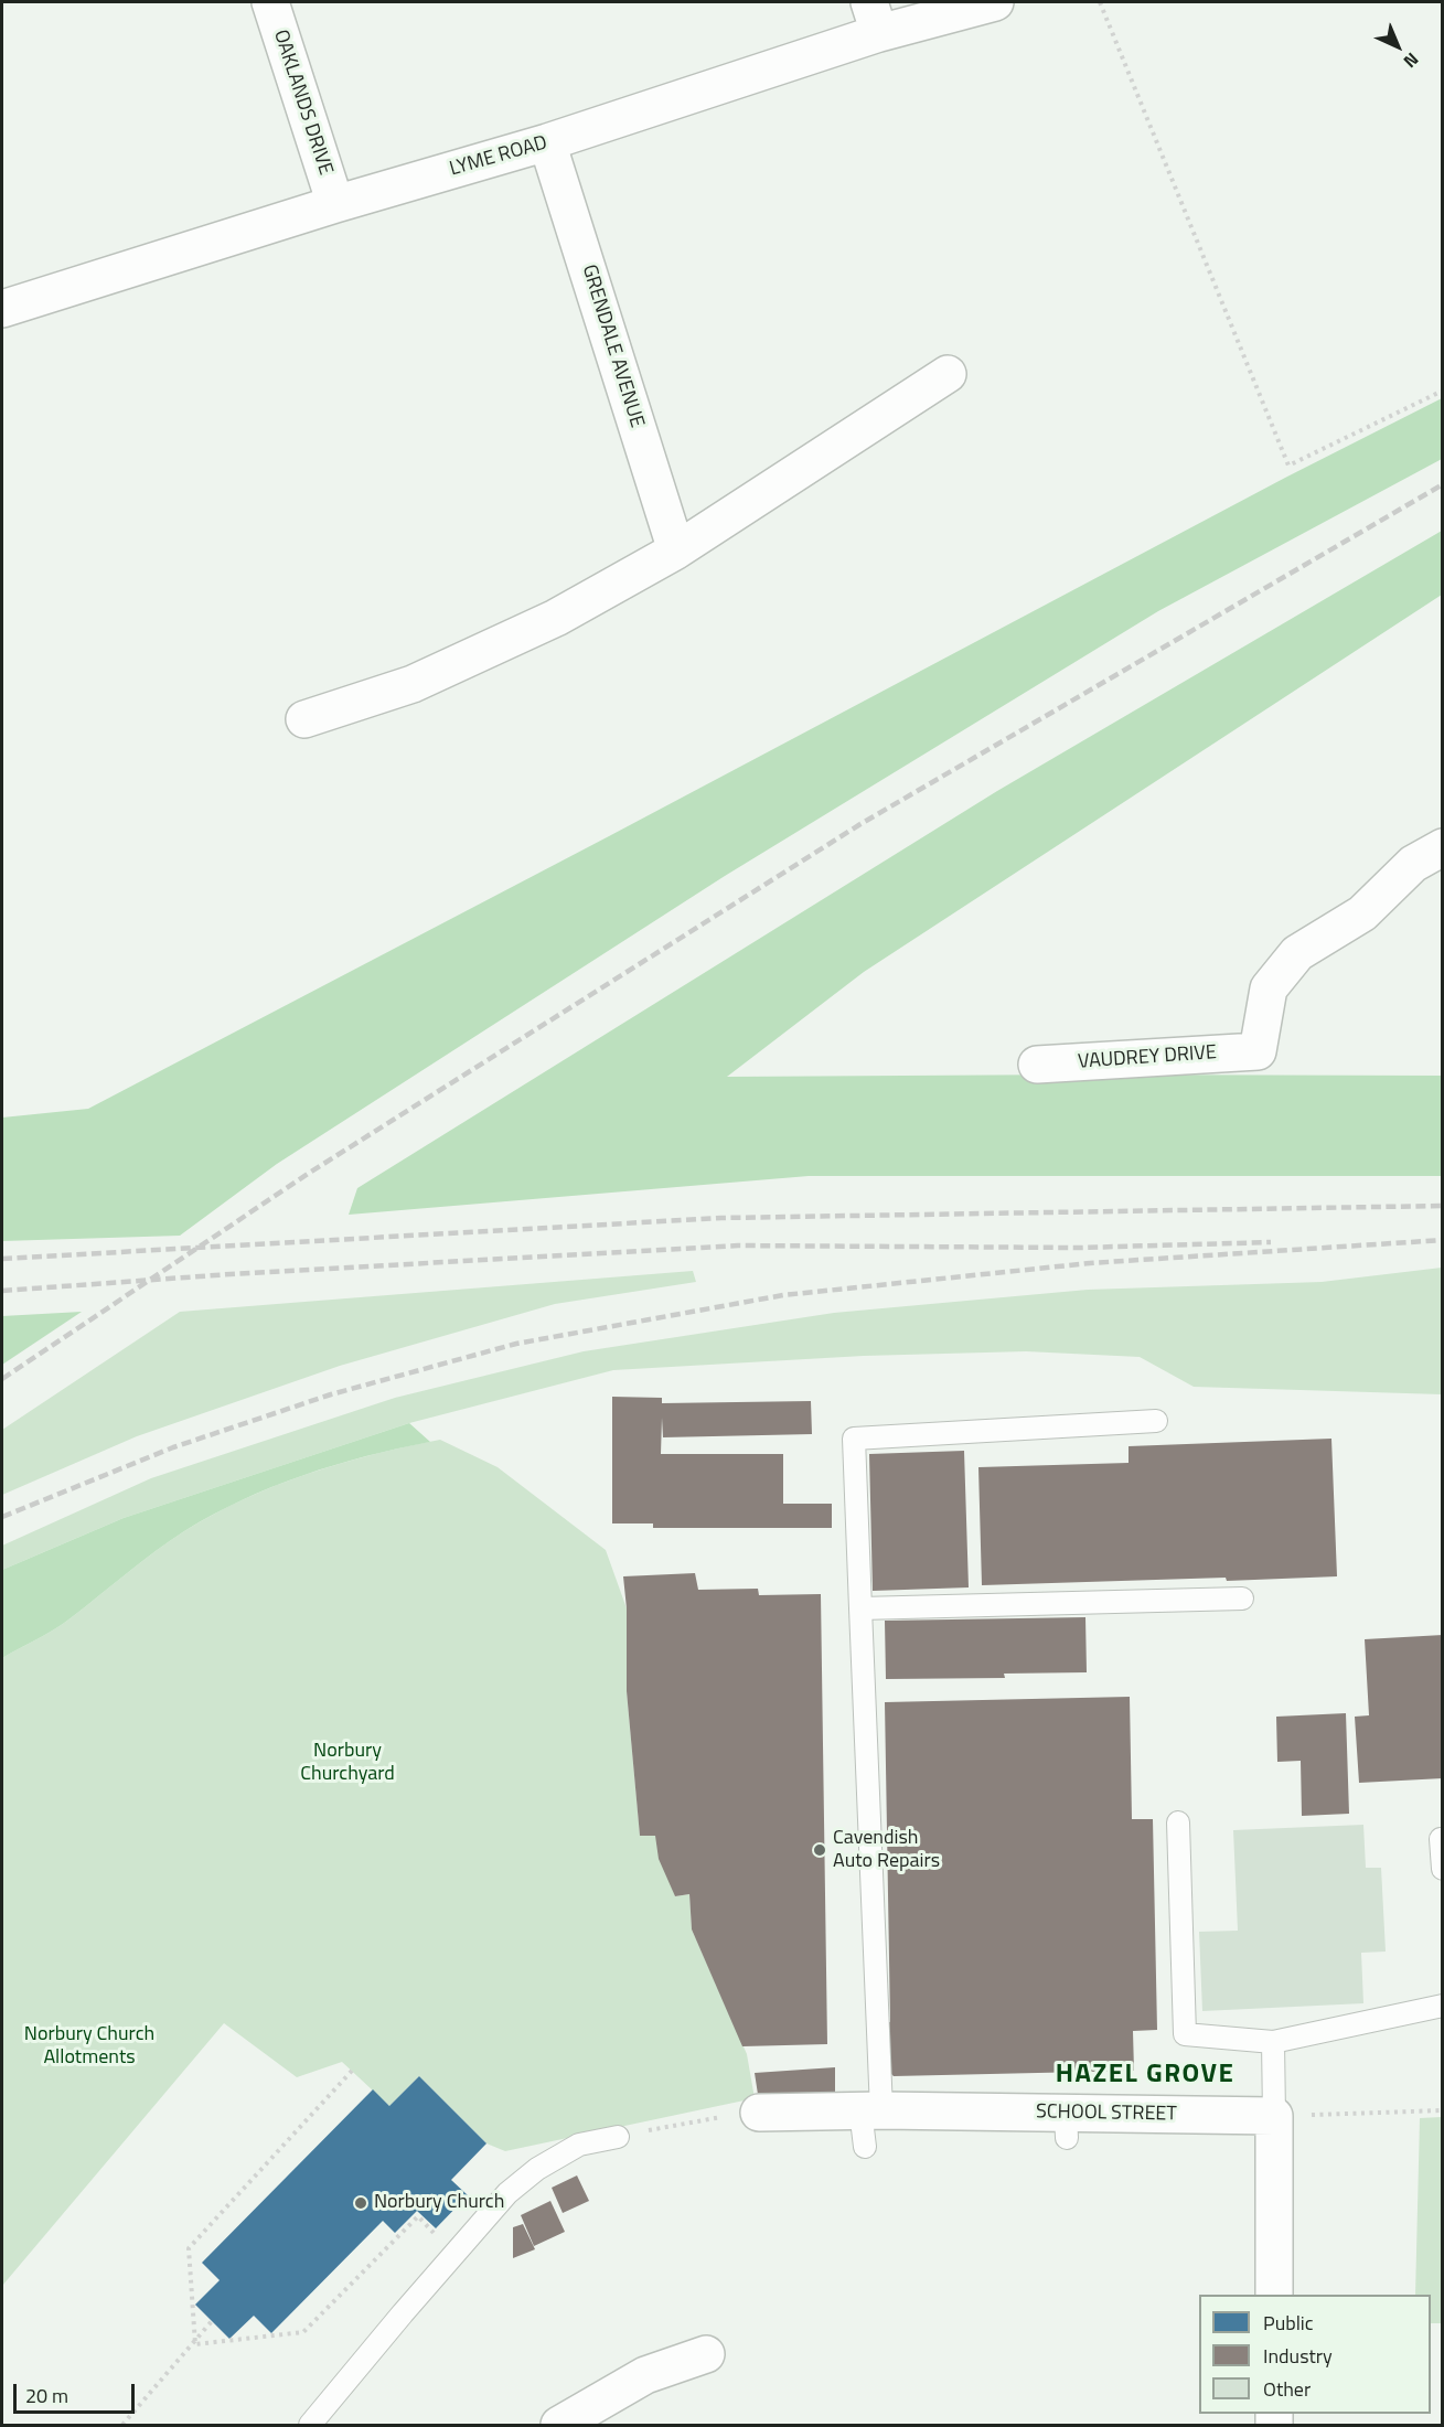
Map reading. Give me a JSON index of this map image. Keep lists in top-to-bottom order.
{
  "streets": {
    "street": [
      "OAKLANDS DRIVE",
      "LYME ROAD",
      "GRENDALE AVENUE",
      "VAUDREY DRIVE",
      "SCHOOL STREET"
    ]
  },
  "crossings": [
    ["OAKLANDS DRIVE", "LYME ROAD"],
    ["LYME ROAD", "GRENDALE AVENUE"]
  ],
  "districts": ["HAZEL GROVE"],
  "parks": ["Norbury Churchyard", "Norbury Church Allotments"],
  "places": ["Cavendish Auto Repairs", "Norbury Church"],
  "legend": ["Public", "Industry", "Other"],
  "scale_bar": "20 m",
  "north": "bottom right"
}
